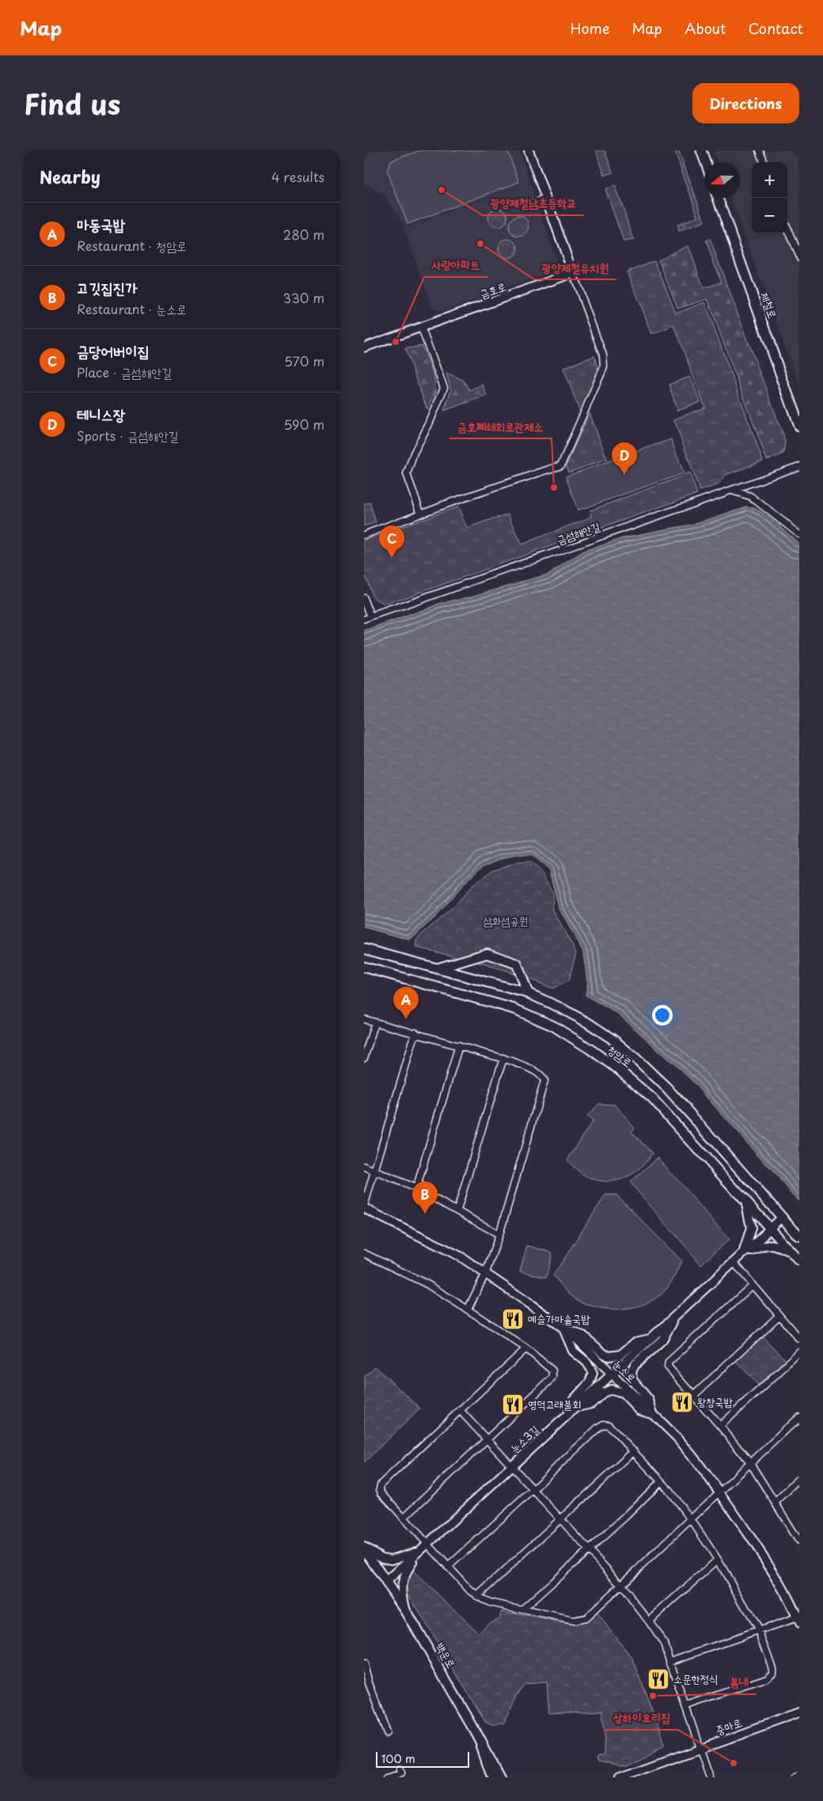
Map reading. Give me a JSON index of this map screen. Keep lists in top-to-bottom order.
{
  "streets": {
    "main road": ["제철로", "청암로", "백운로"],
    "street": [
      "금호로",
      "금섬해안길",
      "눈소로",
      "눈소3길",
      "중마로"
    ]
  },
  "crossings": [
    ["청암로", "눈소3길"],
    ["눈소로", "눈소3길"],
    ["눈소3길", "백운로"]
  ],
  "parks": ["삼화섬공원"],
  "places": {
    "other": [
      "광양제철남초등학교",
      "광양제철유치원",
      "사랑아파트",
      "금호폐쇄회로관제소",
      "봄내",
      "상하이요리집"
    ],
    "restaurant": [
      "예슬가마솥국밥",
      "왕창국밥",
      "영덕고래불회",
      "소문한정식"
    ]
  },
  "scale_bar": "100 m",
  "north": "left",
  "page": {
    "header": "Map",
    "nav": [
      "Home",
      "Map",
      "About",
      "Contact"
    ],
    "title": "Find us",
    "buttons": "Directions",
    "heading": ["Nearby", "4 results"],
    "map_buttons": ["+", "−"],
    "list": [
      {
        "mark": "A",
        "name": "마동국밥",
        "note": "Restaurant · 청암로",
        "value": "280 m"
      },
      {
        "mark": "B",
        "name": "고깃집진가",
        "note": "Restaurant · 눈소로",
        "value": "330 m"
      },
      {
        "mark": "C",
        "name": "금당어버이집",
        "note": "Place · 금섬해안길",
        "value": "570 m"
      },
      {
        "mark": "D",
        "name": "테니스장",
        "note": "Sports · 금섬해안길",
        "value": "590 m"
      }
    ],
    "pins": [
      "D",
      "C",
      "A",
      "B"
    ],
    "scale": "100 m"
  }
}
